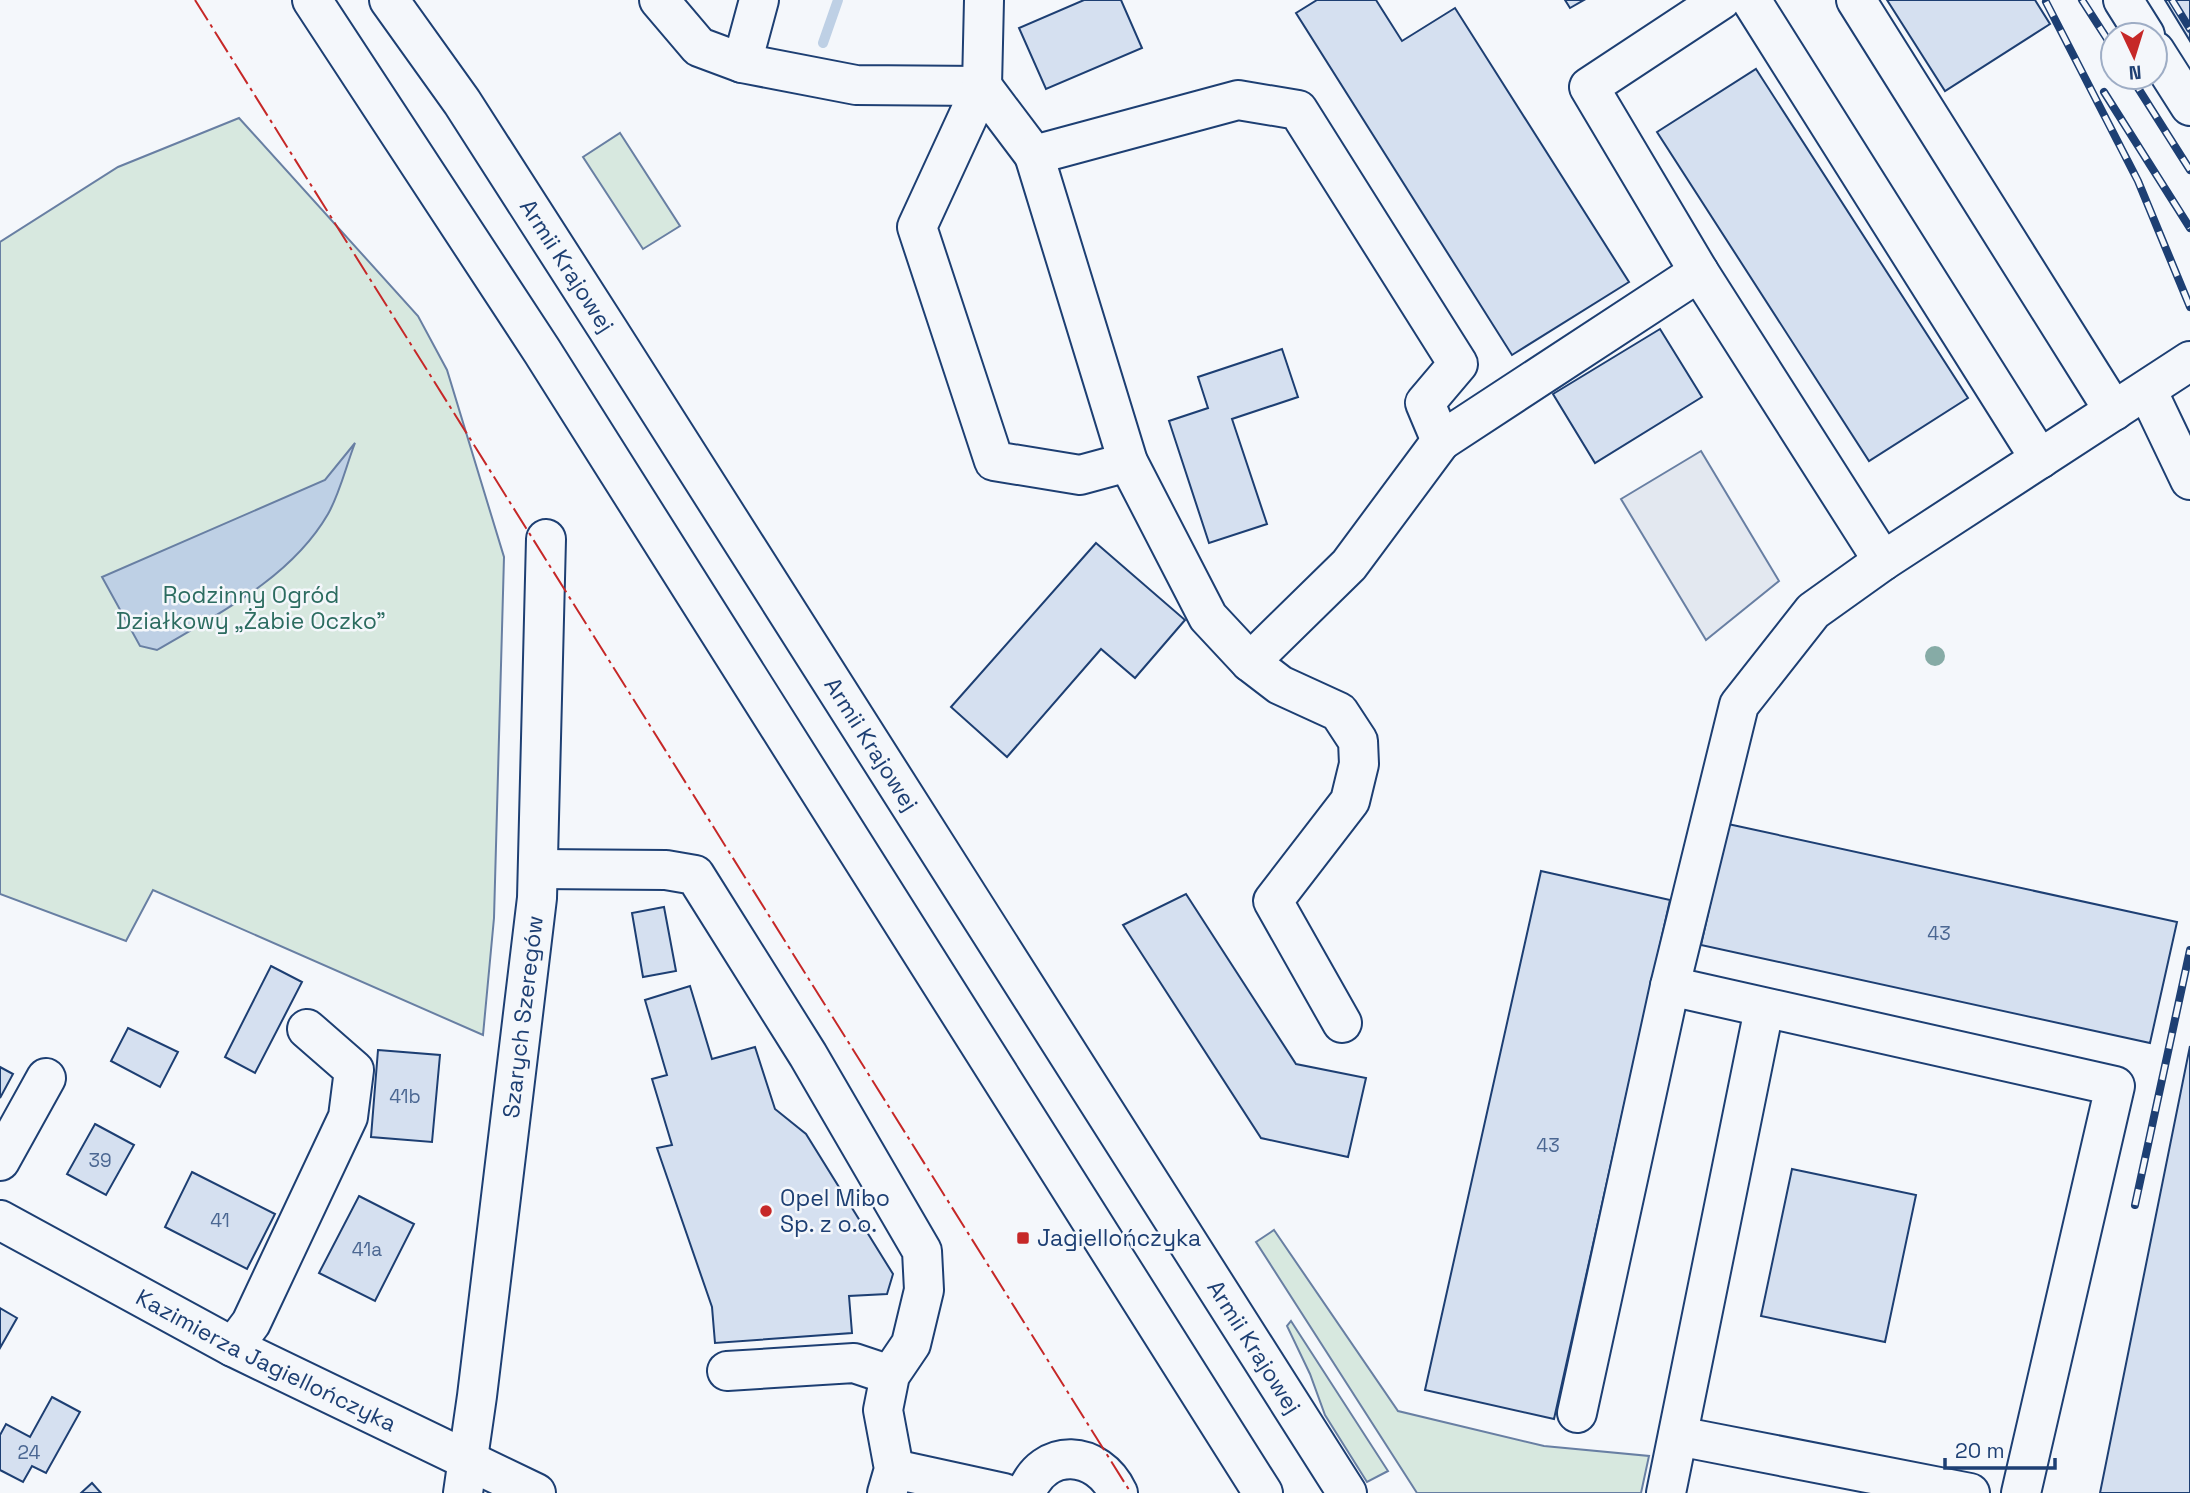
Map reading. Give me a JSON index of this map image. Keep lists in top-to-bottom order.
{
  "streets": {
    "main road": ["Armii Krajowej", "Szarych Szeregów", "Kazimierza Jagiellończyka"]
  },
  "crossings": [
    ["Szarych Szeregów", "Kazimierza Jagiellończyka"]
  ],
  "parks": ["Rodzinny Ogród Działkowy „Żabie Oczko”"],
  "places": {
    "other": ["Opel Mibo Sp. z o.o."],
    "transit": ["Jagiellończyka"]
  },
  "house_numbers": [
    "43",
    "41b",
    "43",
    "39",
    "41",
    "41a",
    "24"
  ],
  "scale_bar": "20 m",
  "north": "bottom"
}
